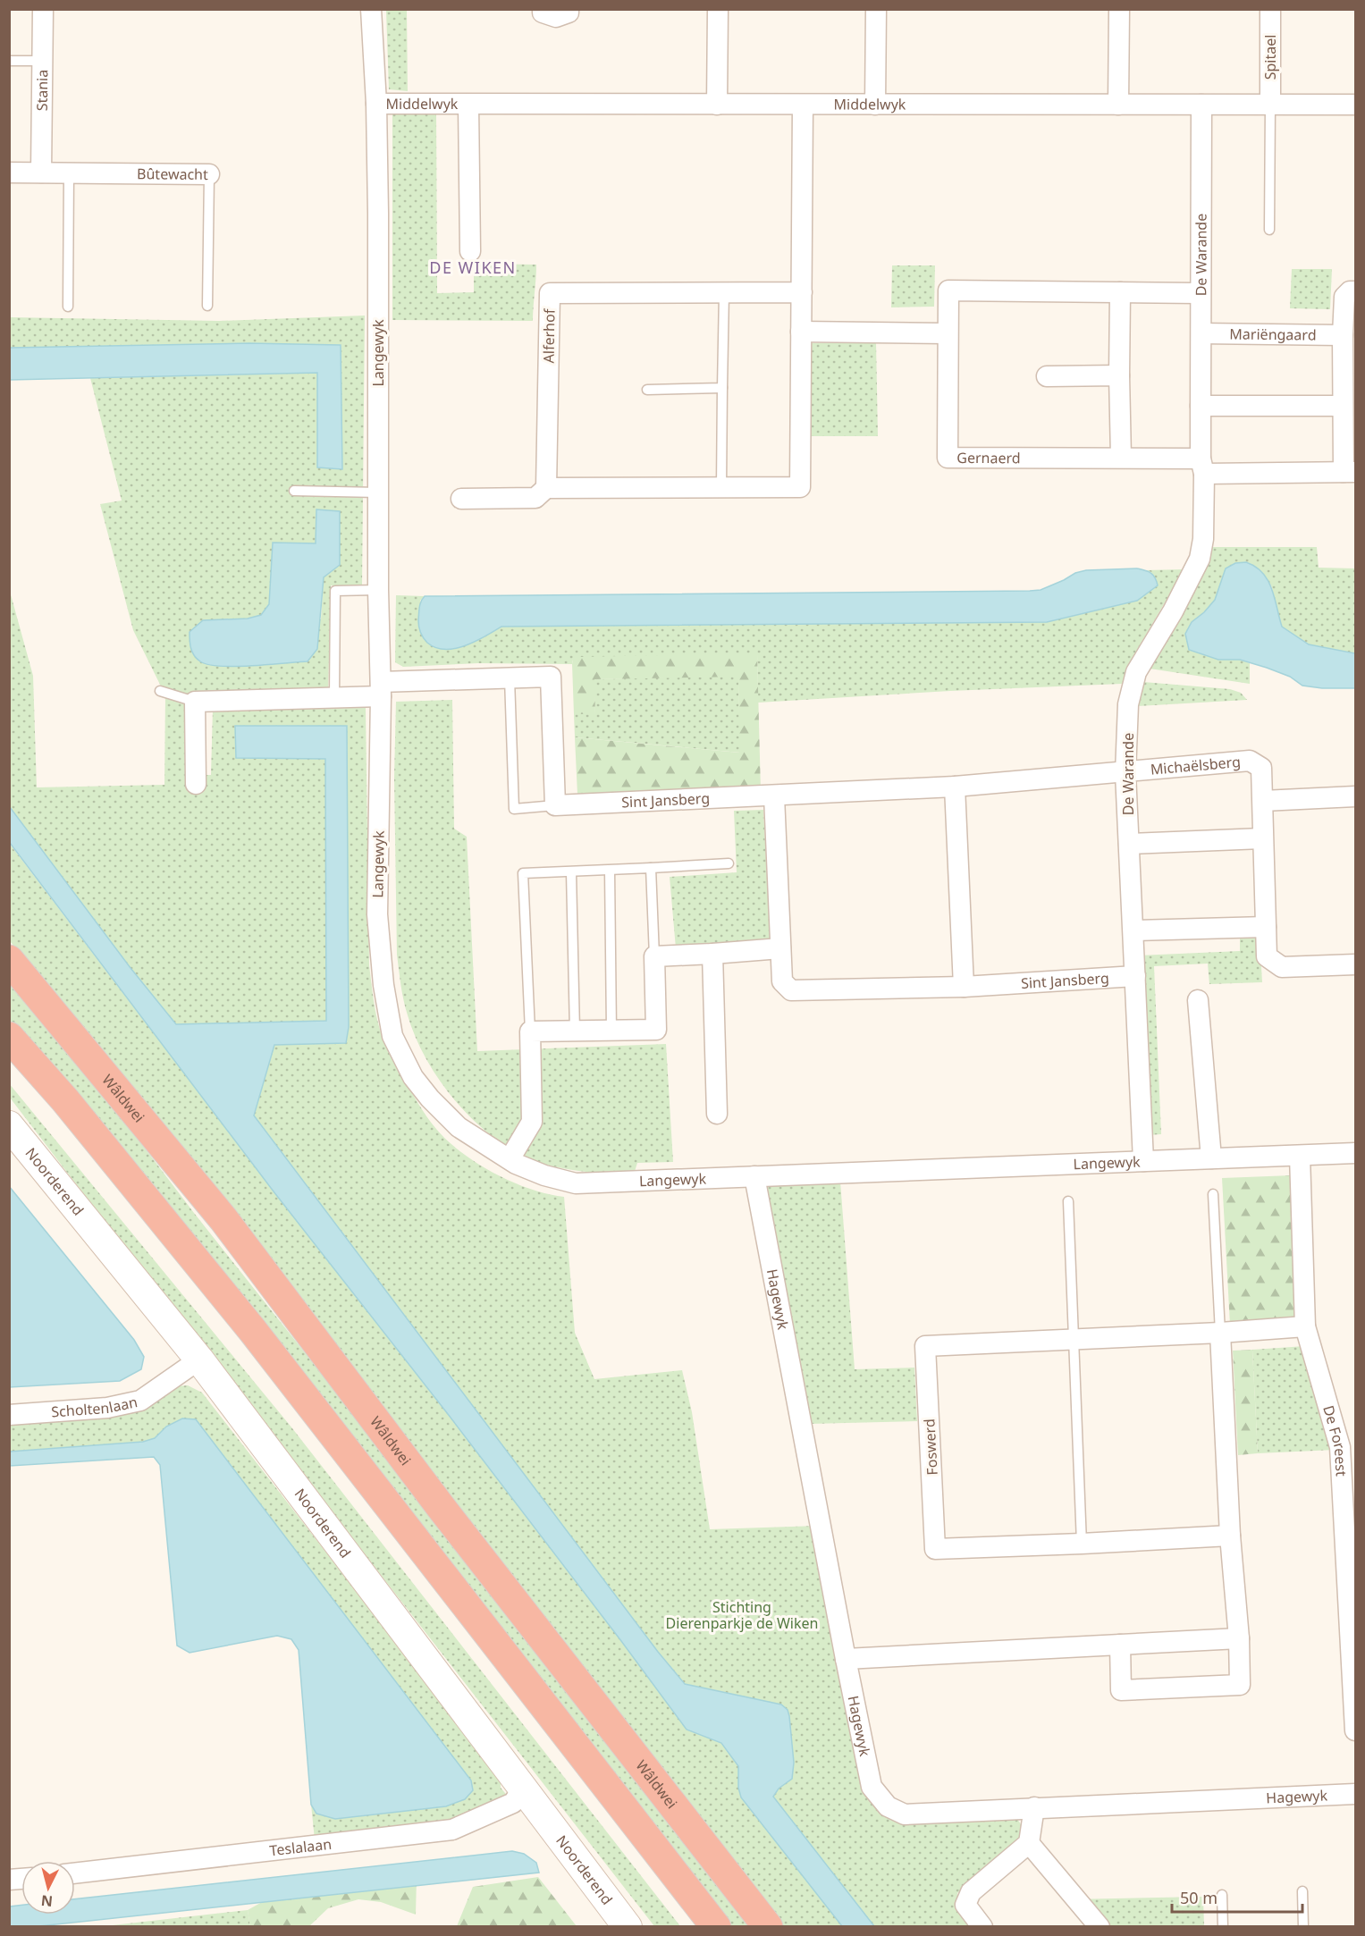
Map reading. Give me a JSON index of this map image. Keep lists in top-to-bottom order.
{
  "streets": {
    "highway": ["Wâldwei"],
    "street": [
      "Spitael",
      "Stania",
      "Middelwyk",
      "Bûtewacht",
      "De Warande",
      "Mariëngaard",
      "Alferhof",
      "Langewyk",
      "Gernaerd",
      "Michaëlsberg",
      "Sint Jansberg",
      "Noorderend",
      "Hagewyk",
      "Scholtenlaan",
      "De Foreest",
      "Foswerd",
      "Teslalaan"
    ]
  },
  "crossings": [
    ["Spitael", "Middelwyk"],
    ["Stania", "Bûtewacht"],
    ["Middelwyk", "De Warande"],
    ["Middelwyk", "Langewyk"],
    ["De Warande", "Mariëngaard"],
    ["De Warande", "Langewyk"],
    ["De Warande", "Gernaerd"],
    ["De Warande", "Michaëlsberg"],
    ["De Warande", "Sint Jansberg"],
    ["Langewyk", "Hagewyk"],
    ["Langewyk", "De Foreest"],
    ["Michaëlsberg", "Sint Jansberg"],
    ["Noorderend", "Scholtenlaan"],
    ["Noorderend", "Teslalaan"],
    ["De Foreest", "Foswerd"]
  ],
  "districts": ["DE WIKEN"],
  "parks": ["Stichting Dierenparkje de Wiken"],
  "scale_bar": "50 m",
  "north": "bottom"
}
